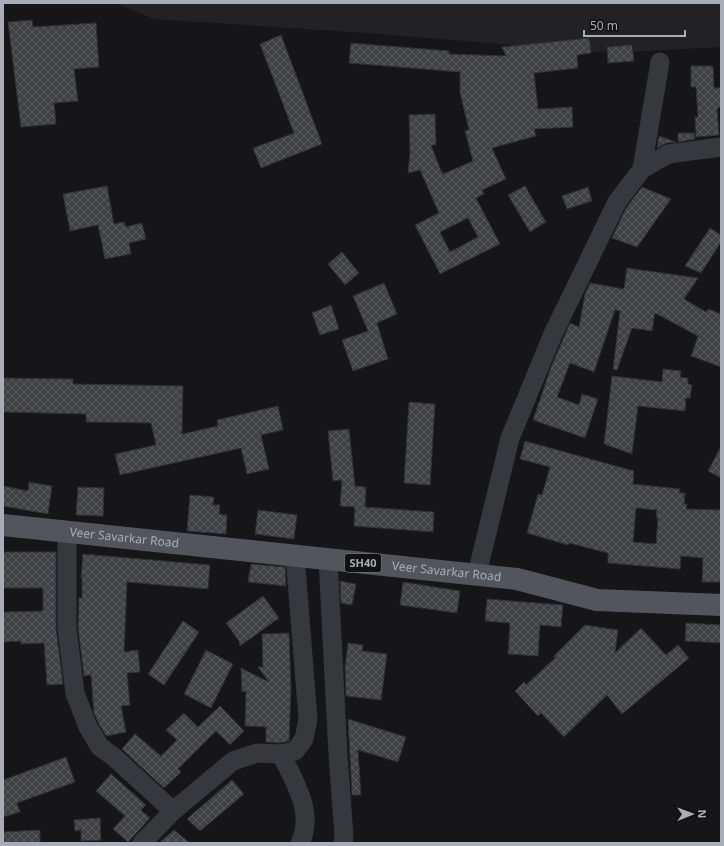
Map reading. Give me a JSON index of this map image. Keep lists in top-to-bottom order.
{
  "streets": {
    "main road": ["Veer Savarkar Road", "SH40"]
  },
  "scale_bar": "50 m",
  "north": "right"
}
